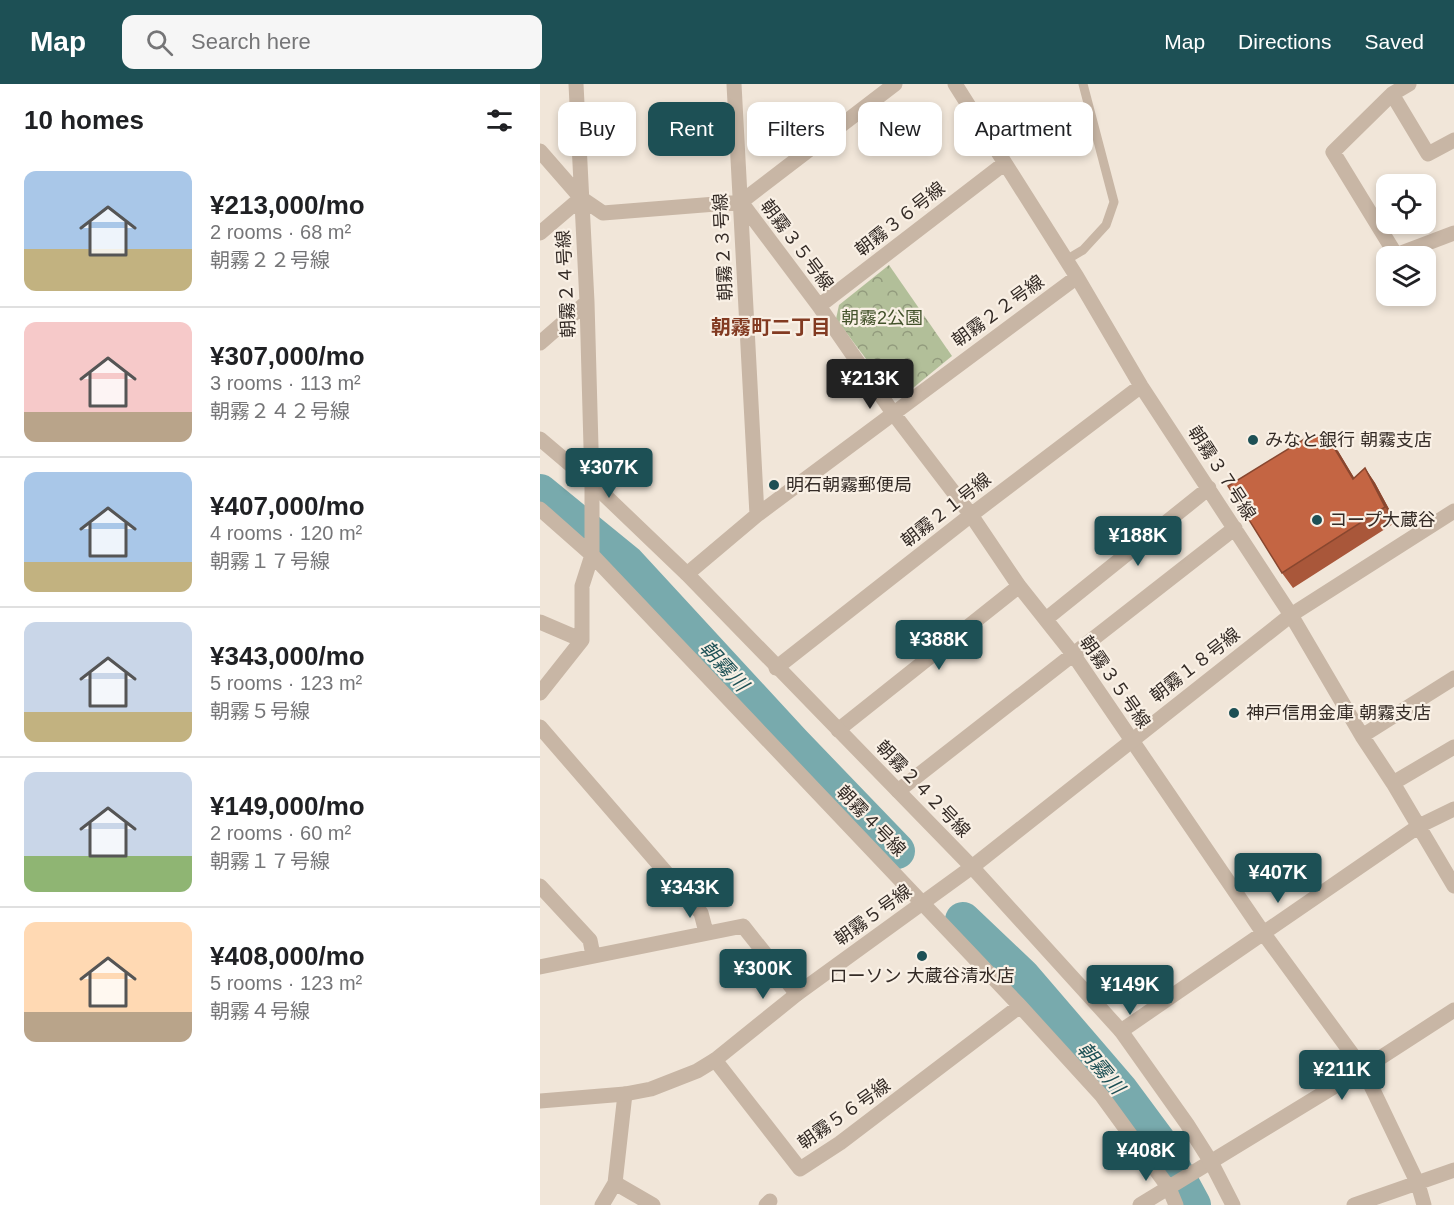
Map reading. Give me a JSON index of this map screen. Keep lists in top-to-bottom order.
{
  "streets": {
    "street": [
      "朝霧３６号線",
      "朝霧３５号線",
      "朝霧２３号線",
      "朝霧２４号線",
      "朝霧２２号線",
      "朝霧３７号線",
      "朝霧２１号線",
      "朝霧１８号線",
      "朝霧２４２号線",
      "朝霧４号線",
      "朝霧５号線",
      "朝霧５６号線"
    ]
  },
  "crossings": [
    ["朝霧３６号線", "朝霧３５号線"],
    ["朝霧３６号線", "朝霧３７号線"],
    ["朝霧３５号線", "朝霧２３号線"],
    ["朝霧３５号線", "朝霧２２号線"],
    ["朝霧３５号線", "朝霧２１号線"],
    ["朝霧３５号線", "朝霧１８号線"],
    ["朝霧２３号線", "朝霧２２号線"],
    ["朝霧２４号線", "朝霧２４２号線"],
    ["朝霧２４号線", "朝霧４号線"],
    ["朝霧２２号線", "朝霧３７号線"],
    ["朝霧２２号線", "朝霧２４２号線"],
    ["朝霧３７号線", "朝霧２１号線"],
    ["朝霧３７号線", "朝霧１８号線"],
    ["朝霧２１号線", "朝霧２４２号線"],
    ["朝霧１８号線", "朝霧２４２号線"],
    ["朝霧１８号線", "朝霧５号線"],
    ["朝霧２４２号線", "朝霧５号線"],
    ["朝霧４号線", "朝霧５号線"],
    ["朝霧４号線", "朝霧５６号線"],
    ["朝霧５号線", "朝霧５６号線"]
  ],
  "districts": ["朝霧町二丁目"],
  "water": ["朝霧川"],
  "parks": ["朝霧2公園"],
  "places": [
    "みなと銀行 朝霧支店",
    "明石朝霧郵便局",
    "コープ大蔵谷",
    "神戸信用金庫 朝霧支店",
    "ローソン 大蔵谷清水店"
  ],
  "page": {
    "header": "Map",
    "search": "Search here",
    "nav": ["Map", "Directions", "Saved"],
    "heading": "10 homes",
    "chip": [
      "Buy",
      "Rent",
      "Filters",
      "New",
      "Apartment"
    ],
    "list": [
      {
        "name": "¥213,000/mo",
        "note": "2 rooms · 68 m² · 朝霧２２号線"
      },
      {
        "name": "¥307,000/mo",
        "note": "3 rooms · 113 m² · 朝霧２４２号線"
      },
      {
        "name": "¥407,000/mo",
        "note": "4 rooms · 120 m² · 朝霧１７号線"
      },
      {
        "name": "¥343,000/mo",
        "note": "5 rooms · 123 m² · 朝霧５号線"
      },
      {
        "name": "¥149,000/mo",
        "note": "2 rooms · 60 m² · 朝霧１７号線"
      },
      {
        "name": "¥408,000/mo",
        "note": "5 rooms · 123 m² · 朝霧４号線"
      }
    ],
    "price": [
      "¥213K",
      "¥307K",
      "¥188K",
      "¥388K",
      "¥407K",
      "¥343K",
      "¥300K",
      "¥149K",
      "¥211K",
      "¥408K"
    ]
  }
}
